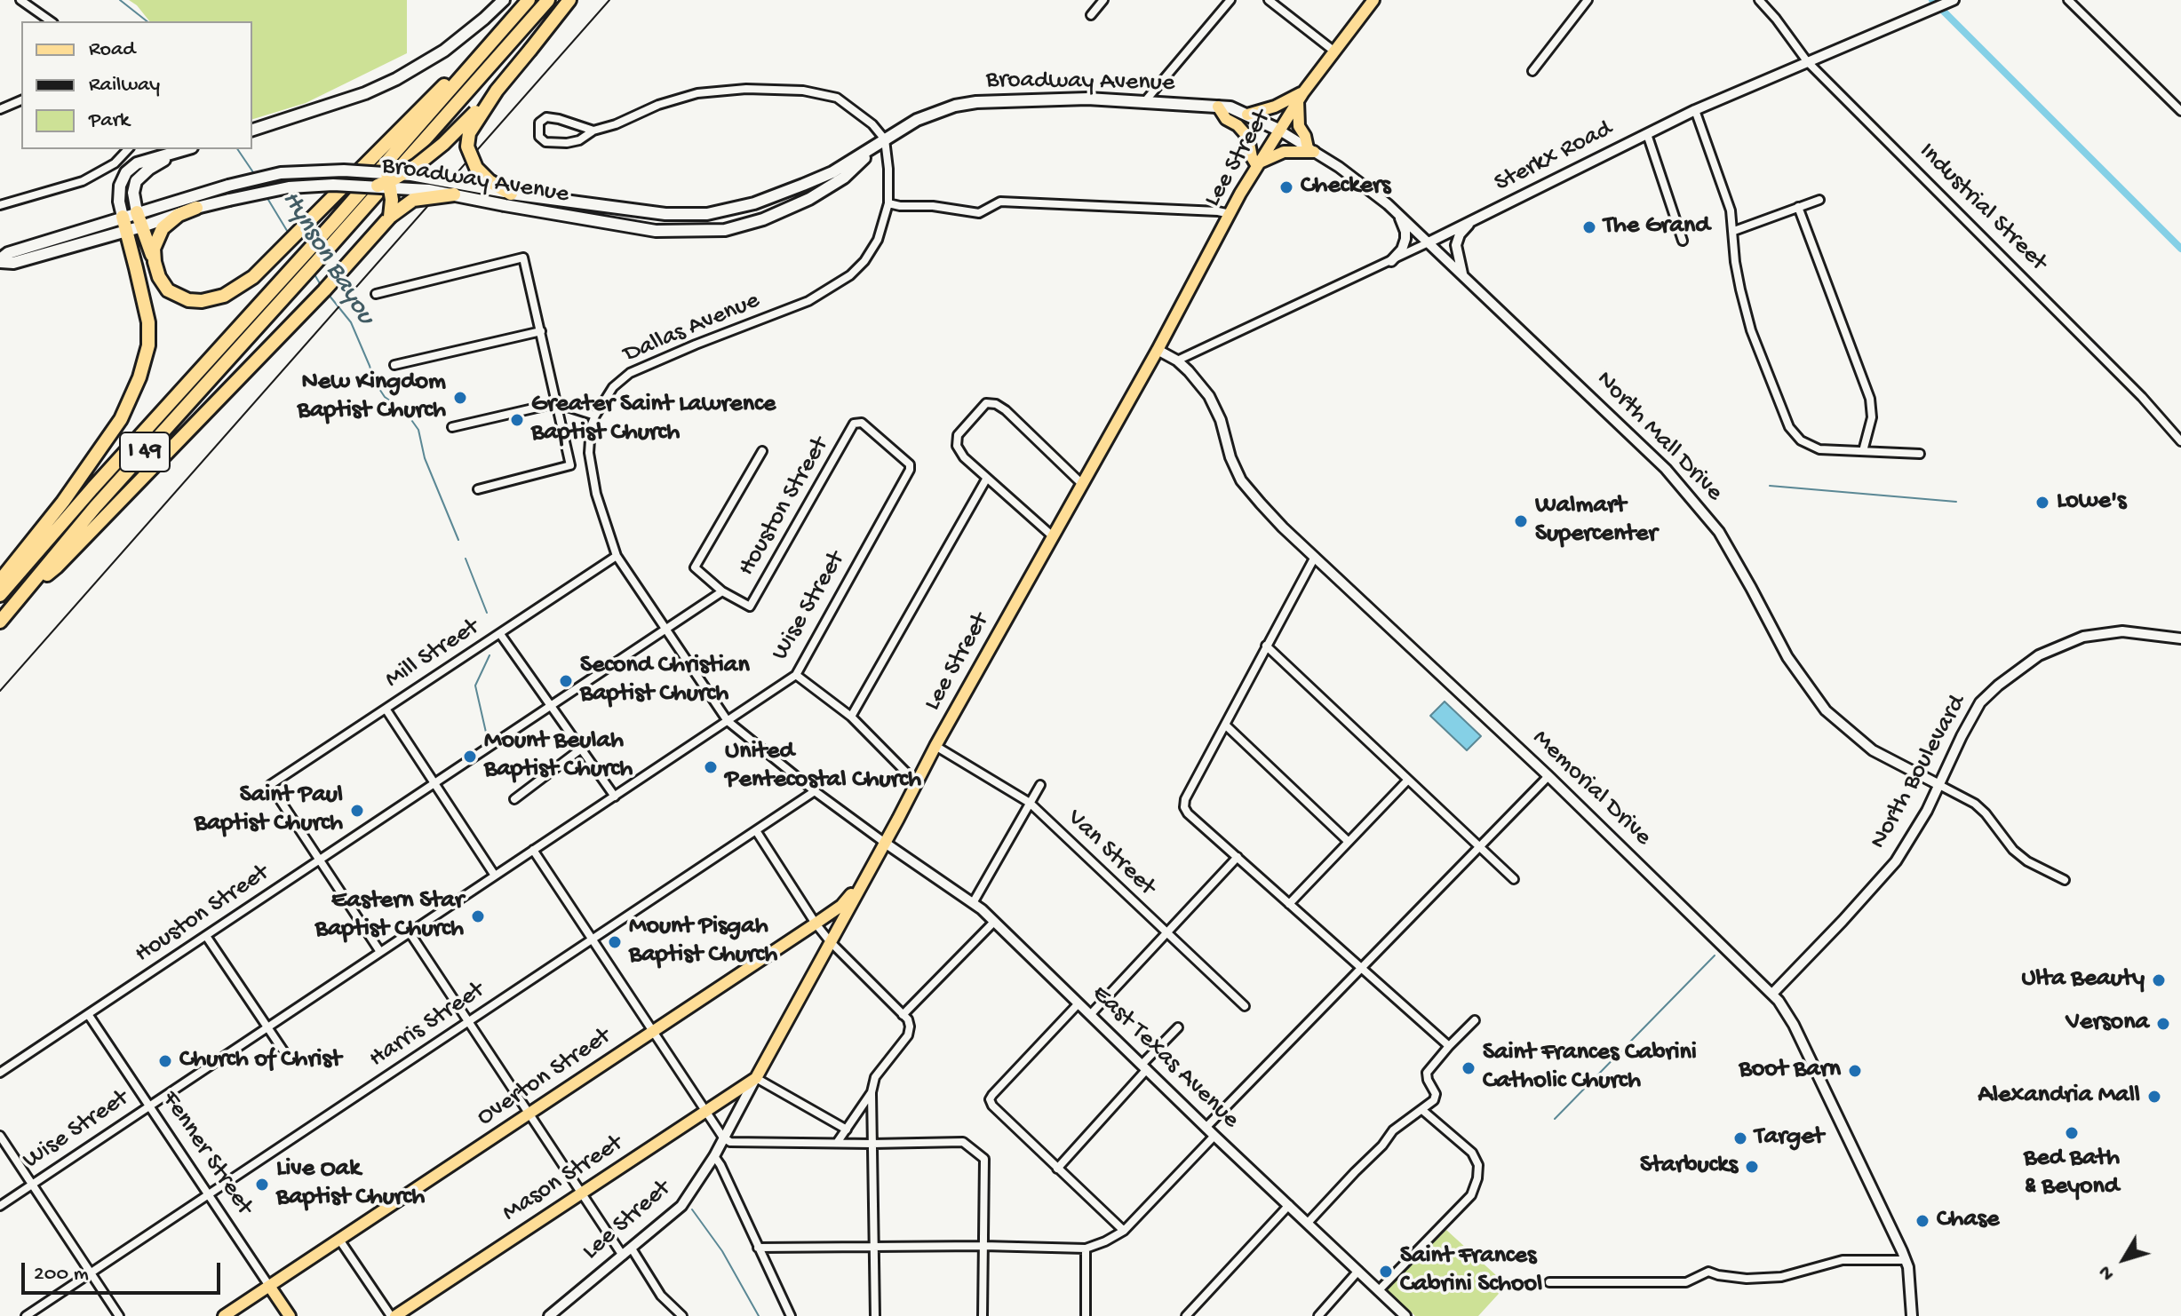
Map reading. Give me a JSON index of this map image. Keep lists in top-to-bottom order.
{
  "streets": {
    "highway": ["I 49"],
    "main road": [
      "Broadway Avenue",
      "Lee Street",
      "Overton Street",
      "Fenner Street",
      "Mason Street"
    ],
    "street": [
      "Sterkx Road",
      "Industrial Street",
      "Dallas Avenue",
      "North Mall Drive",
      "Houston Street",
      "Wise Street",
      "Mill Street",
      "North Boulevard",
      "Memorial Drive",
      "Van Street",
      "Harris Street",
      "East Texas Avenue"
    ]
  },
  "crossings": [
    ["Broadway Avenue", "Lee Street"],
    ["Broadway Avenue", "Dallas Avenue"],
    ["Broadway Avenue", "North Mall Drive"],
    ["Sterkx Road", "Industrial Street"],
    ["Sterkx Road", "North Mall Drive"],
    ["Sterkx Road", "Memorial Drive"],
    ["Lee Street", "Dallas Avenue"],
    ["Lee Street", "North Mall Drive"],
    ["Lee Street", "Memorial Drive"],
    ["Lee Street", "Van Street"],
    ["Lee Street", "East Texas Avenue"],
    ["Lee Street", "Overton Street"],
    ["Lee Street", "Mason Street"],
    ["Dallas Avenue", "Houston Street"],
    ["Dallas Avenue", "Wise Street"],
    ["Dallas Avenue", "Mill Street"],
    ["Dallas Avenue", "Harris Street"],
    ["Dallas Avenue", "East Texas Avenue"],
    ["North Mall Drive", "North Boulevard"],
    ["Houston Street", "Wise Street"],
    ["Houston Street", "Mill Street"],
    ["Houston Street", "Fenner Street"],
    ["Wise Street", "Fenner Street"],
    ["North Boulevard", "Memorial Drive"],
    ["Harris Street", "Fenner Street"],
    ["Overton Street", "Fenner Street"]
  ],
  "water": ["Hynson Bayou"],
  "places": [
    "Checkers",
    "The Grand",
    "New Kingdom Baptist Church",
    "Greater Saint Lawrence Baptist Church",
    "Lowe's",
    "Walmart Supercenter",
    "Second Christian Baptist Church",
    "Mount Beulah Baptist Church",
    "United Pentecostal Church",
    "Saint Paul Baptist Church",
    "Eastern Star Baptist Church",
    "Mount Pisgah Baptist Church",
    "Ulta Beauty",
    "Versona",
    "Church of Christ",
    "Saint Frances Cabrini Catholic Church",
    "Boot Barn",
    "Alexandria Mall",
    "Bed Bath & Beyond",
    "Target",
    "Starbucks",
    "Live Oak Baptist Church",
    "Chase",
    "Saint Frances Cabrini School"
  ],
  "legend": ["Road", "Railway", "Park"],
  "scale_bar": "200 m",
  "north": "bottom left"
}
